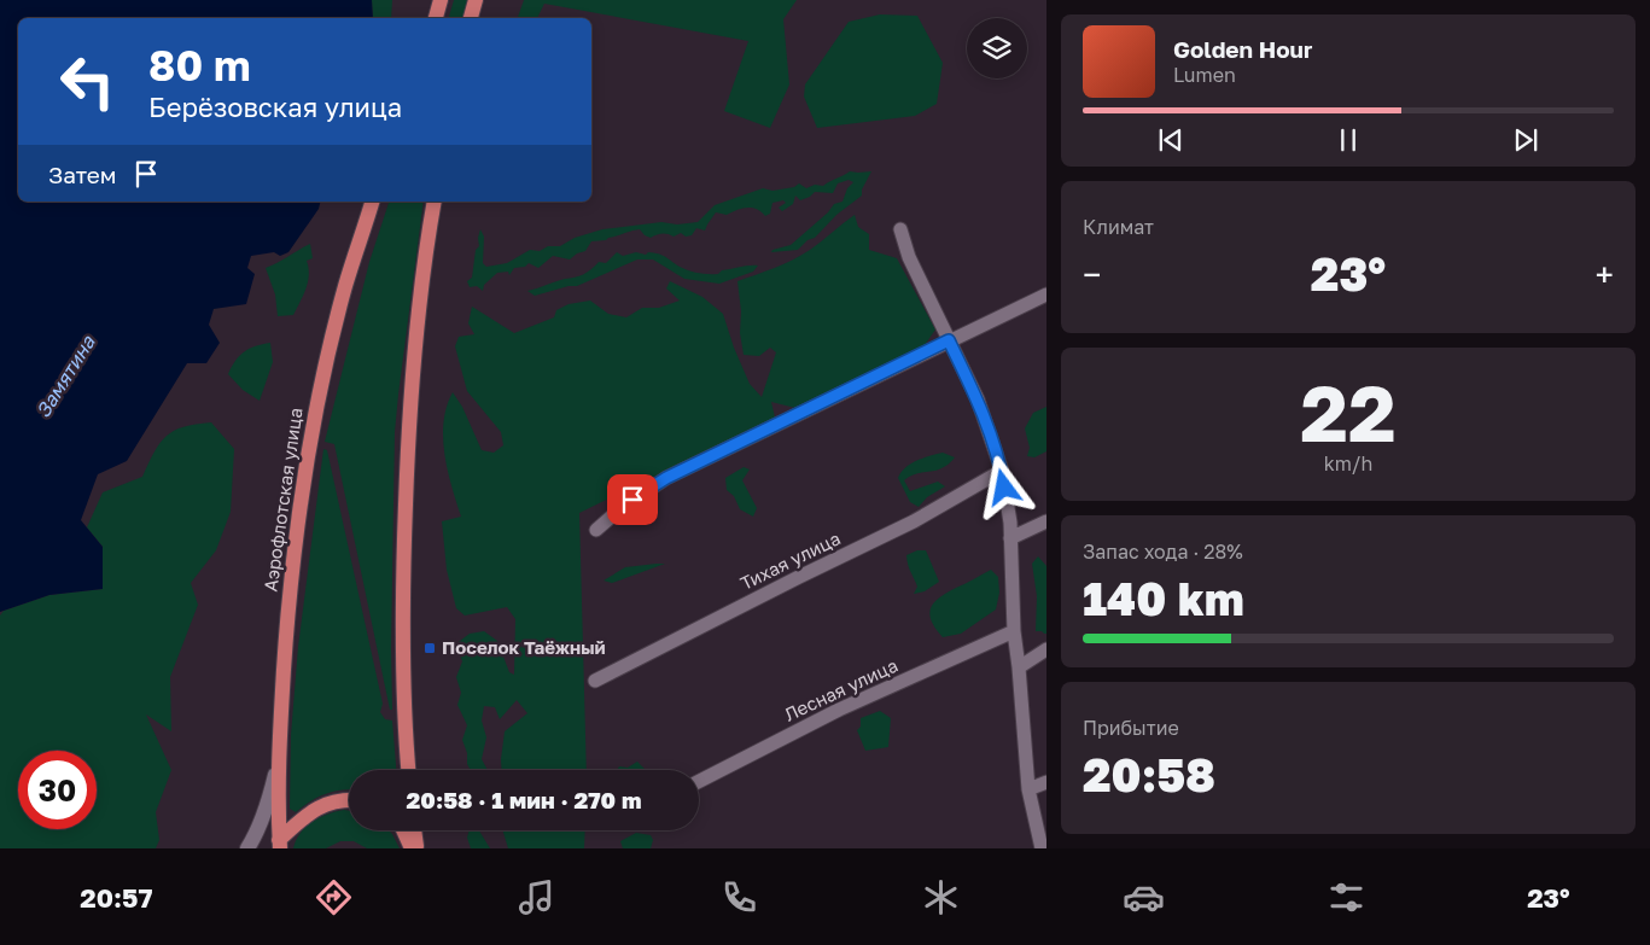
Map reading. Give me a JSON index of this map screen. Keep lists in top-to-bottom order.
{
  "streets": {
    "main road": ["Аэрофлотская улица"],
    "street": ["Тихая улица", "Лесная улица"]
  },
  "water": ["Замятина"],
  "places": {
    "transit": ["Поселок Таёжный"]
  },
  "page": {
    "turn": ["80 m", "Берёзовская улица"],
    "song": ["Golden Hour", "Lumen"],
    "then": "Затем",
    "tile": [
      "Климат",
      ["22", "km/h"],
      ["Запас хода · 28%", "140 km"],
      ["Прибытие", "20:58"]
    ],
    "heat": ["−", "23°", "+"],
    "limit": "30",
    "trip": "20:58 · 1 мин · 270 m",
    "tabs": ["20:57", "23°"]
  }
}
